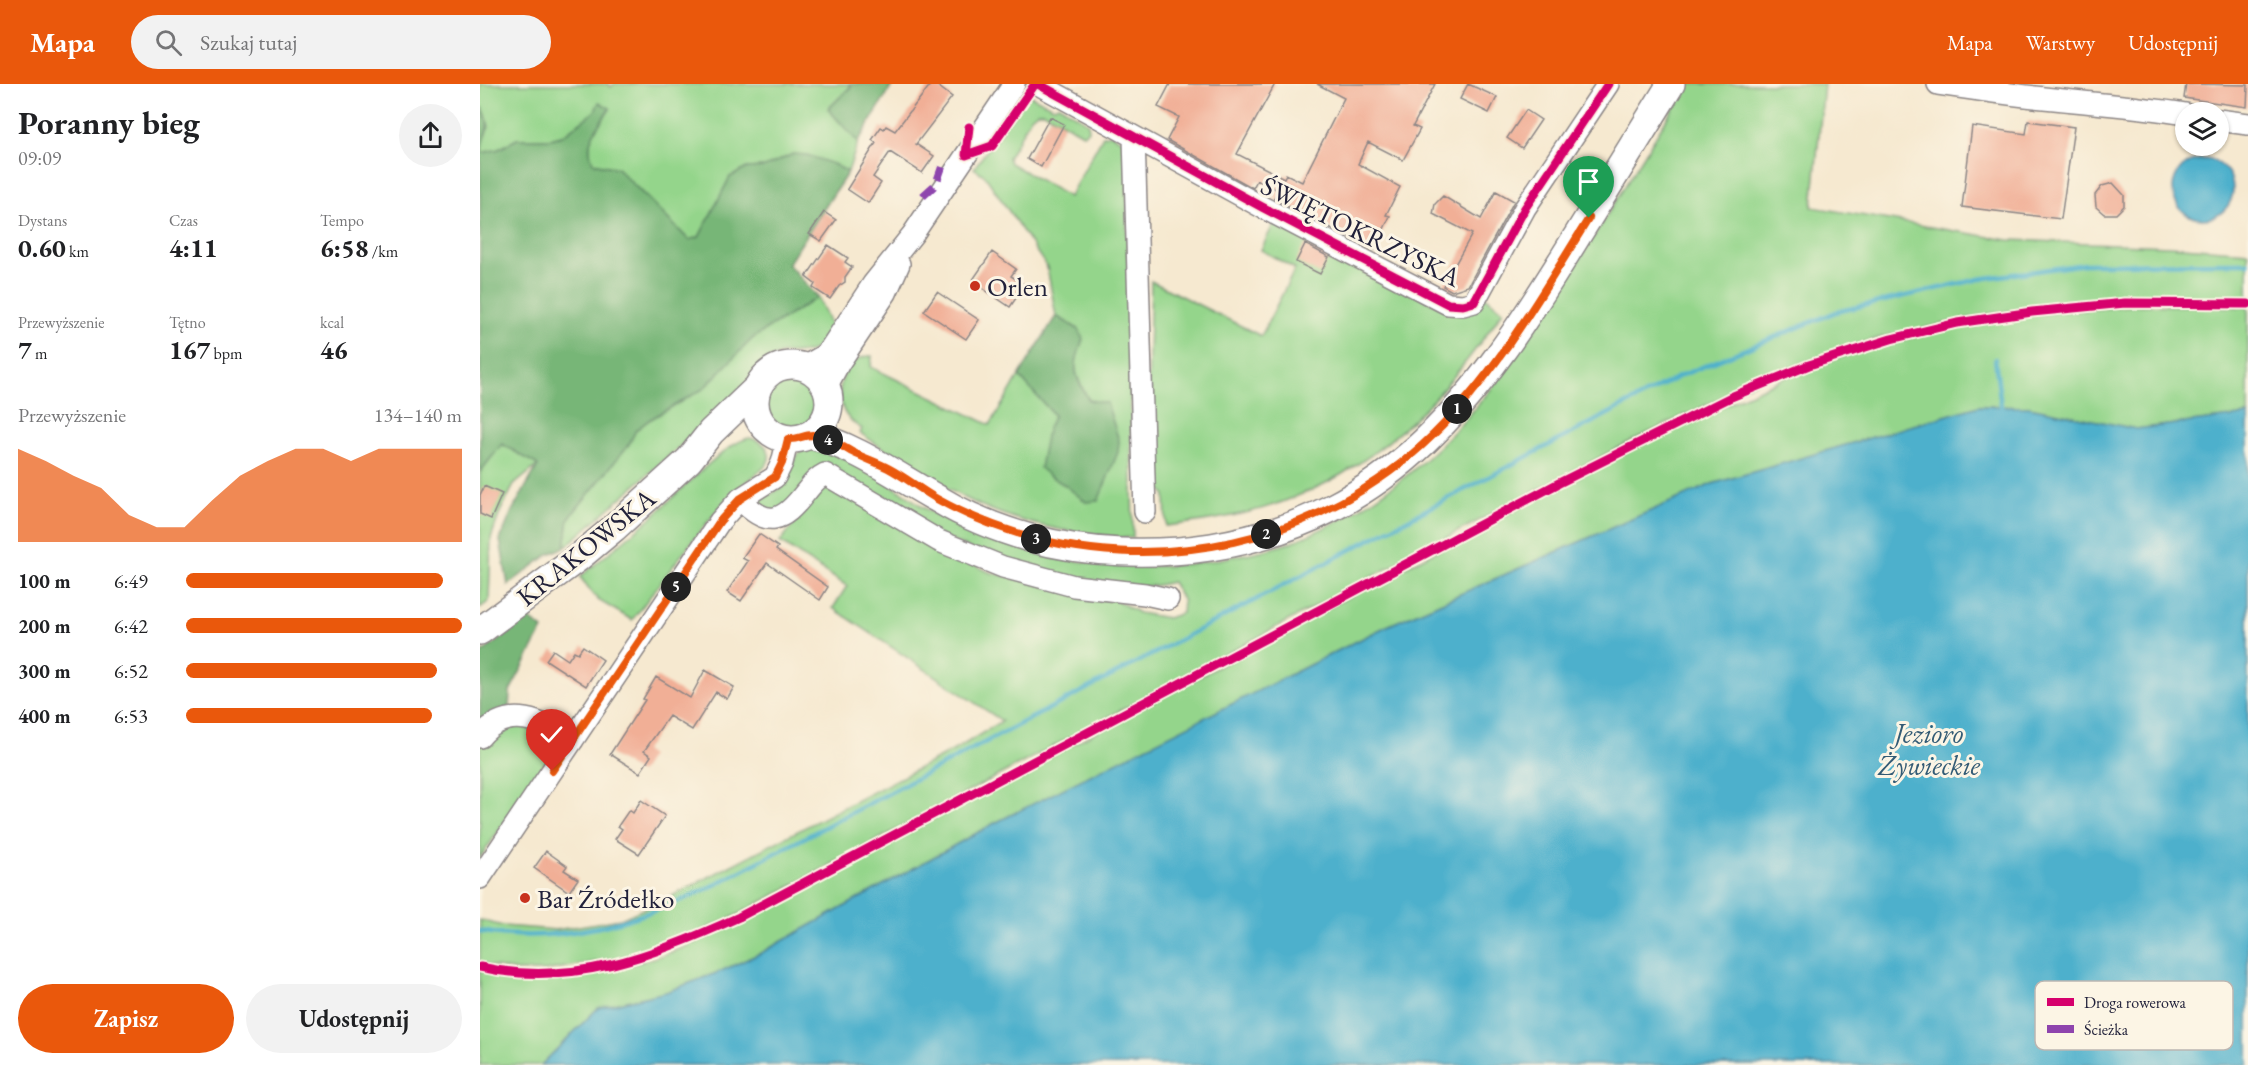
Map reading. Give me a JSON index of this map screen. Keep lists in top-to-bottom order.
{
  "streets": {
    "main road": ["KRAKOWSKA"],
    "street": ["ŚWIĘTOKRZYSKA"]
  },
  "water": ["Jezioro Żywieckie"],
  "places": ["Orlen", "Bar Źródełko"],
  "legend": ["Droga rowerowa", "Ścieżka"],
  "page": {
    "header": "Mapa",
    "search": "Szukaj tutaj",
    "nav": ["Mapa", "Warstwy", "Udostępnij"],
    "heading": ["Poranny bieg", "09:09"],
    "stats": [
      ["Dystans", "0.60 km"],
      ["Czas", "4:11"],
      ["Tempo", "6:58 /km"],
      ["Przewyższenie", "7 m"],
      ["Tętno", "167 bpm"],
      ["kcal", "46"]
    ],
    "chart": ["Przewyższenie", "134–140 m"],
    "pins": [
      "1",
      "4",
      "2",
      "3",
      "5"
    ],
    "list": [
      {
        "name": "100 m",
        "note": "6:49"
      },
      {
        "name": "200 m",
        "note": "6:42"
      },
      {
        "name": "300 m",
        "note": "6:52"
      },
      {
        "name": "400 m",
        "note": "6:53"
      }
    ],
    "buttons": ["Zapisz", "Udostępnij"]
  }
}
